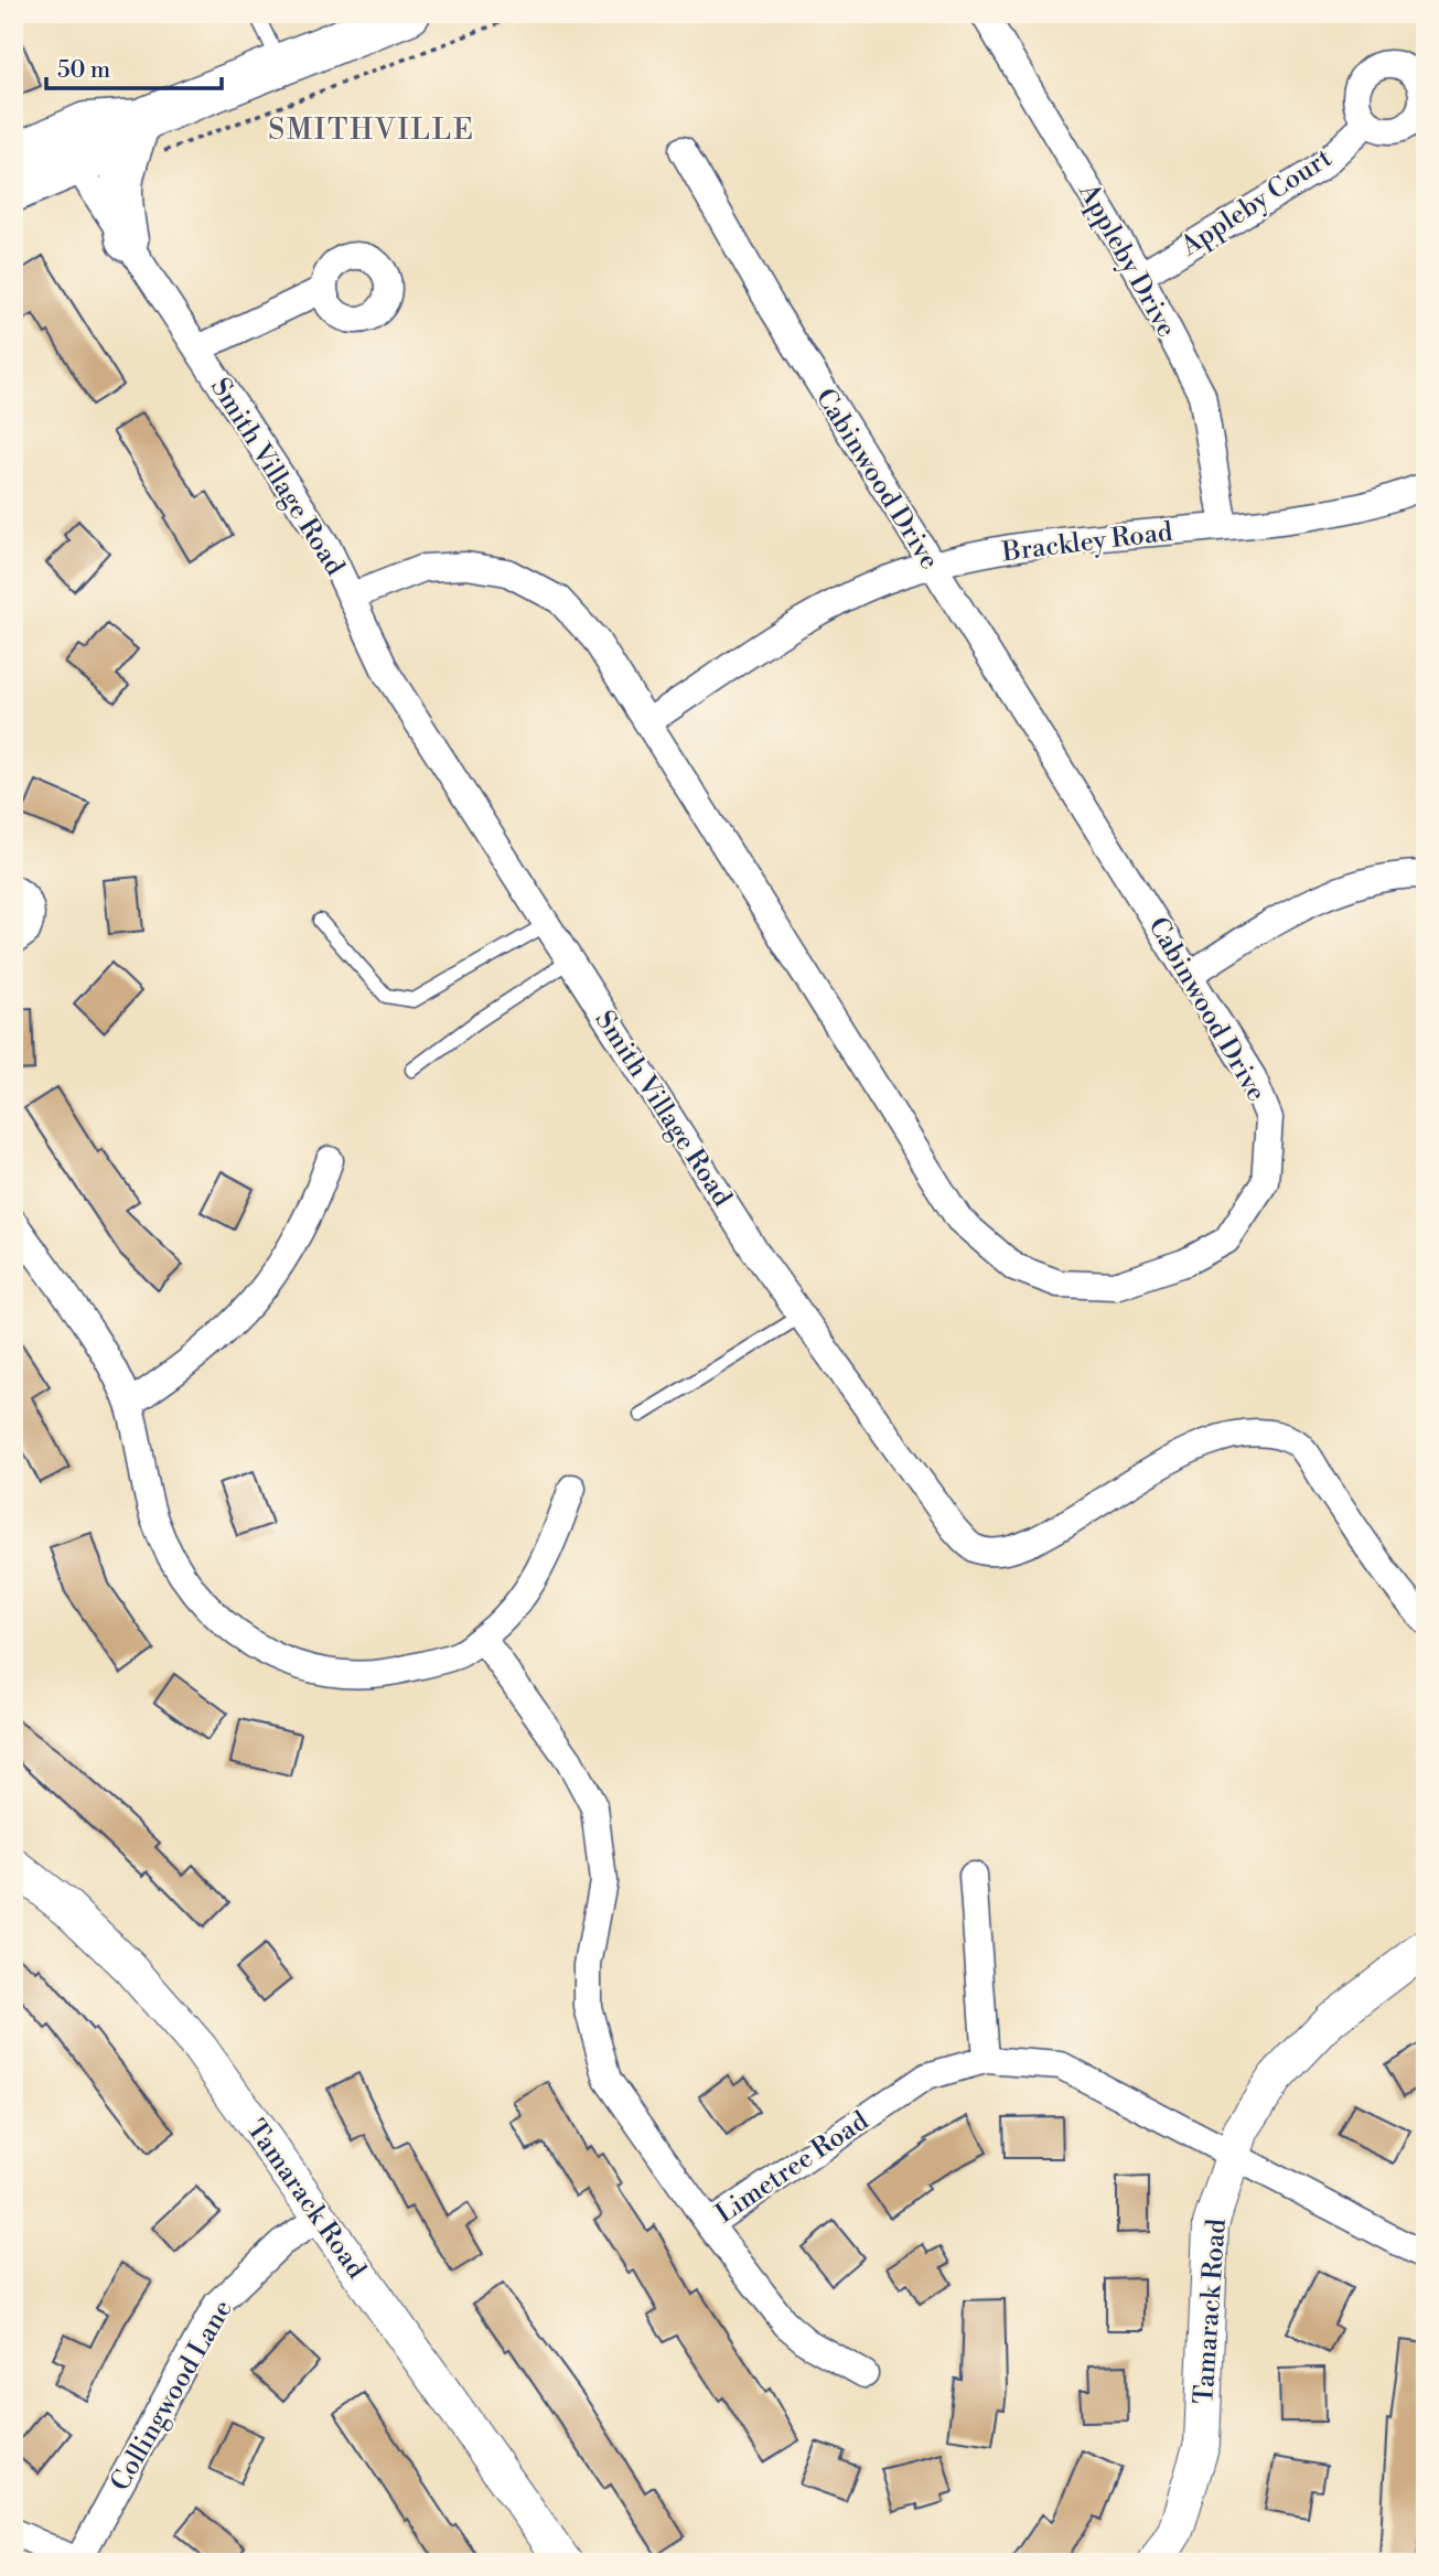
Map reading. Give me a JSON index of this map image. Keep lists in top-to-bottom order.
{
  "streets": {
    "street": [
      "Appleby Court",
      "Appleby Drive",
      "Smith Village Road",
      "Cabinwood Drive",
      "Brackley Road",
      "Limetree Road",
      "Tamarack Road",
      "Collingwood Lane"
    ]
  },
  "crossings": [
    ["Appleby Court", "Appleby Drive"],
    ["Appleby Drive", "Brackley Road"],
    ["Smith Village Road", "Cabinwood Drive"],
    ["Cabinwood Drive", "Brackley Road"],
    ["Limetree Road", "Tamarack Road"],
    ["Tamarack Road", "Collingwood Lane"]
  ],
  "districts": ["SMITHVILLE"],
  "scale_bar": "50 m"
}
